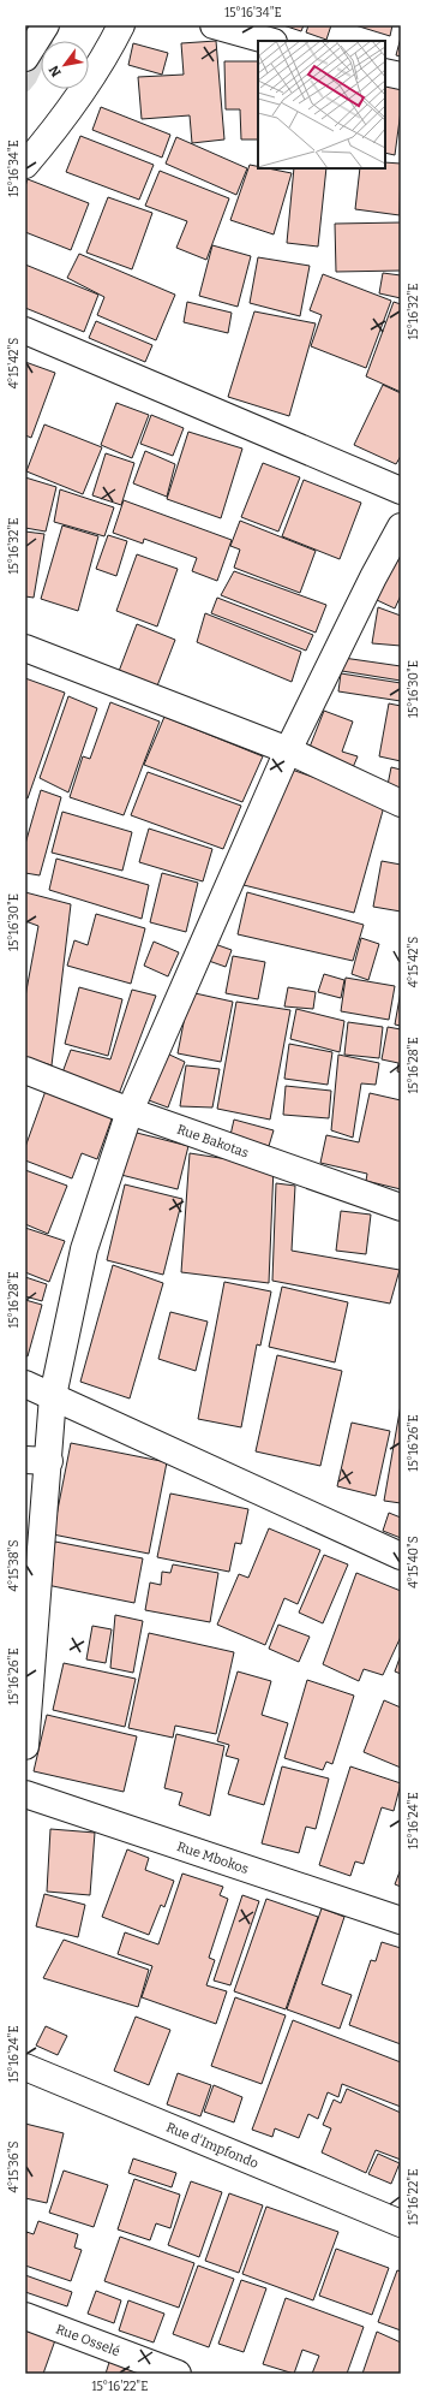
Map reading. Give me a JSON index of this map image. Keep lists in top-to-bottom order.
{
  "streets": {
    "street": [
      "Rue Bakotas",
      "Rue Mbokos",
      "Rue d'Impfondo",
      "Rue Osselé"
    ]
  },
  "north": "bottom left",
  "coordinates": [
    "15°16'34\"E",
    "15°16'32\"E",
    "4°15'42\"S",
    "15°16'30\"E",
    "15°16'28\"E",
    "15°16'26\"E",
    "4°15'40\"S",
    "4°15'38\"S",
    "15°16'24\"E",
    "4°15'36\"S",
    "15°16'22\"E"
  ]
}
